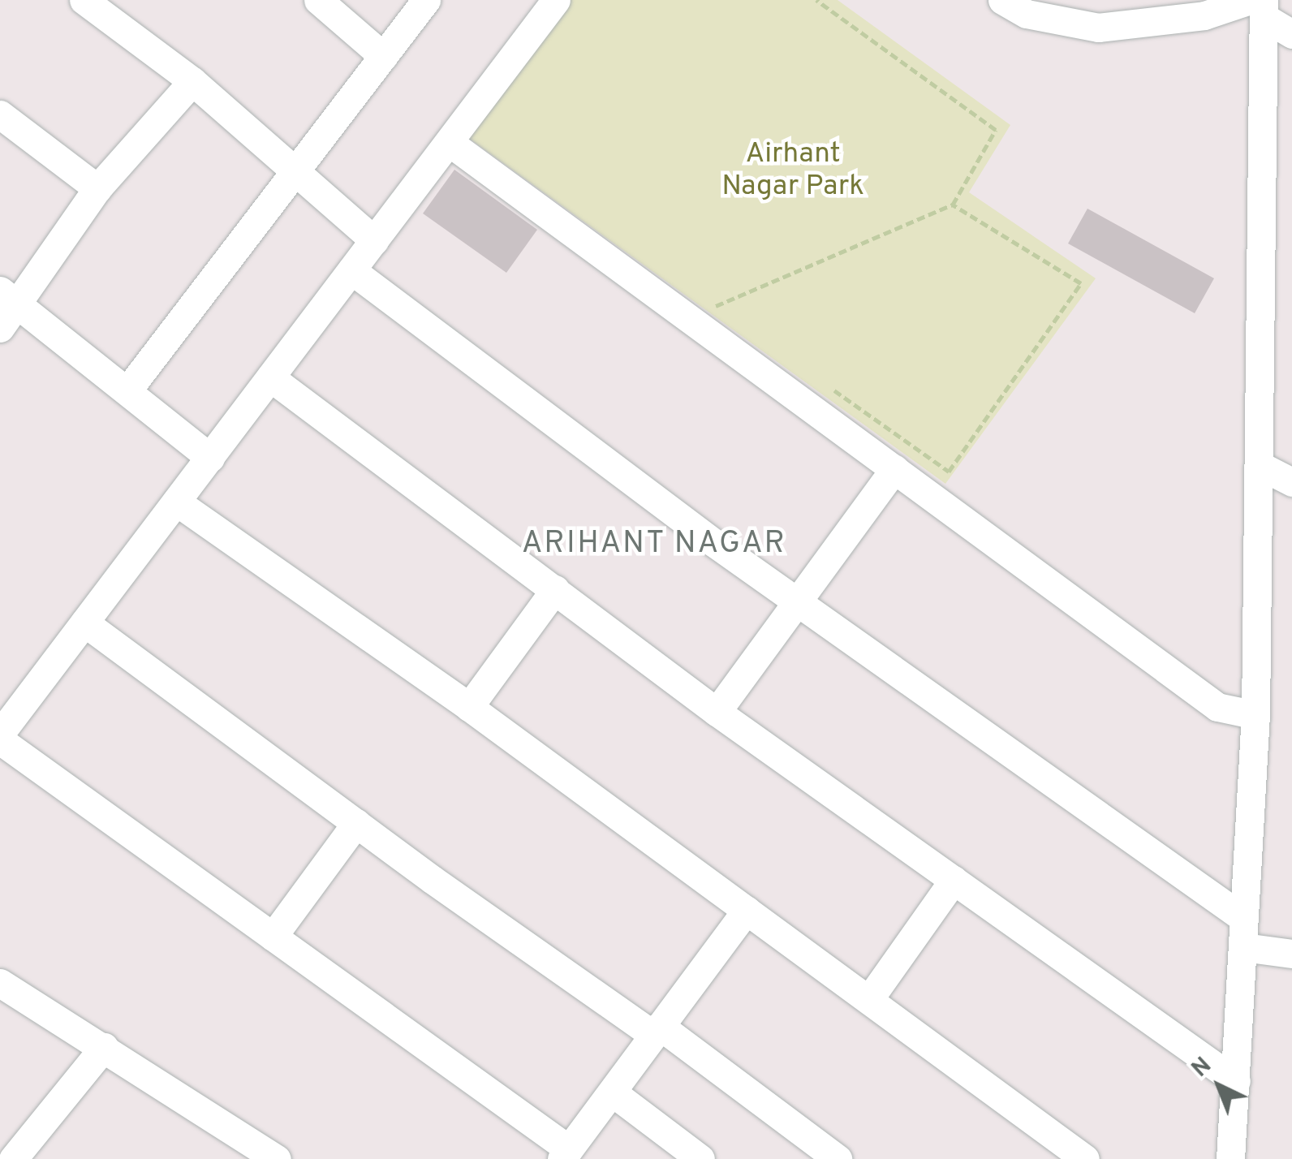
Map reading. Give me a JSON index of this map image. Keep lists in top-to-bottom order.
{
  "districts": ["ARIHANT NAGAR"],
  "parks": ["Airhant Nagar Park"],
  "north": "top left"
}
